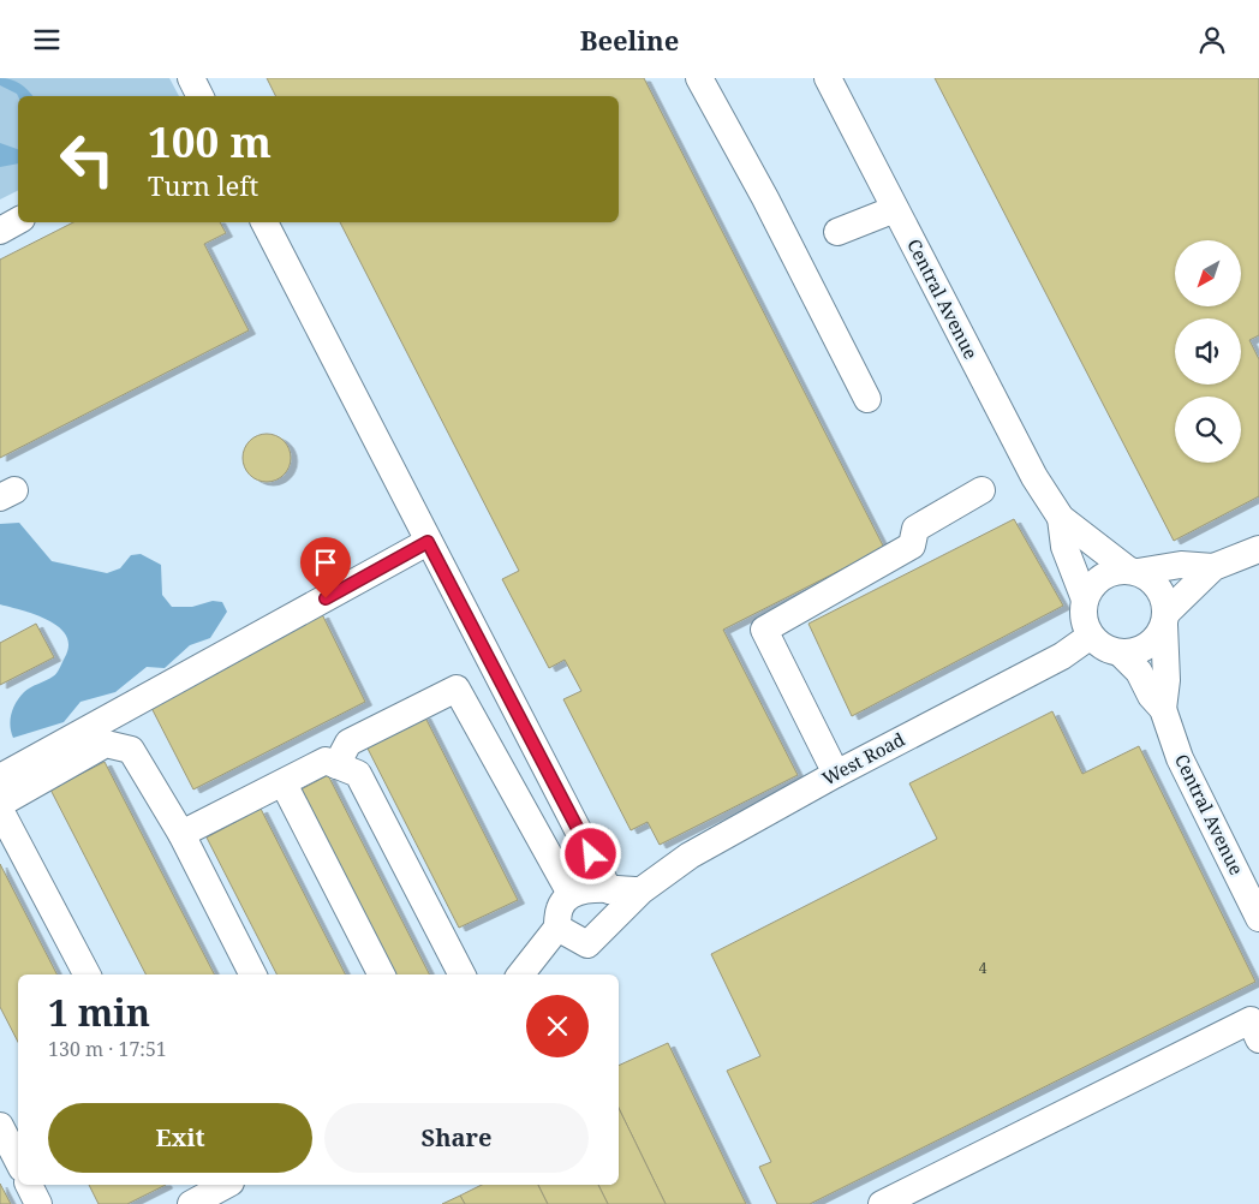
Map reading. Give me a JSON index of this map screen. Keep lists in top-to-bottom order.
{
  "streets": {
    "street": ["Central Avenue", "West Road"]
  },
  "crossings": [
    ["Central Avenue", "West Road"]
  ],
  "house_numbers": ["4"],
  "north": "bottom left",
  "page": {
    "header": "Beeline",
    "turn": ["100 m", "Turn left"],
    "heading": ["1 min", "130 m · 17:51"],
    "buttons": ["Exit", "Share"]
  }
}
